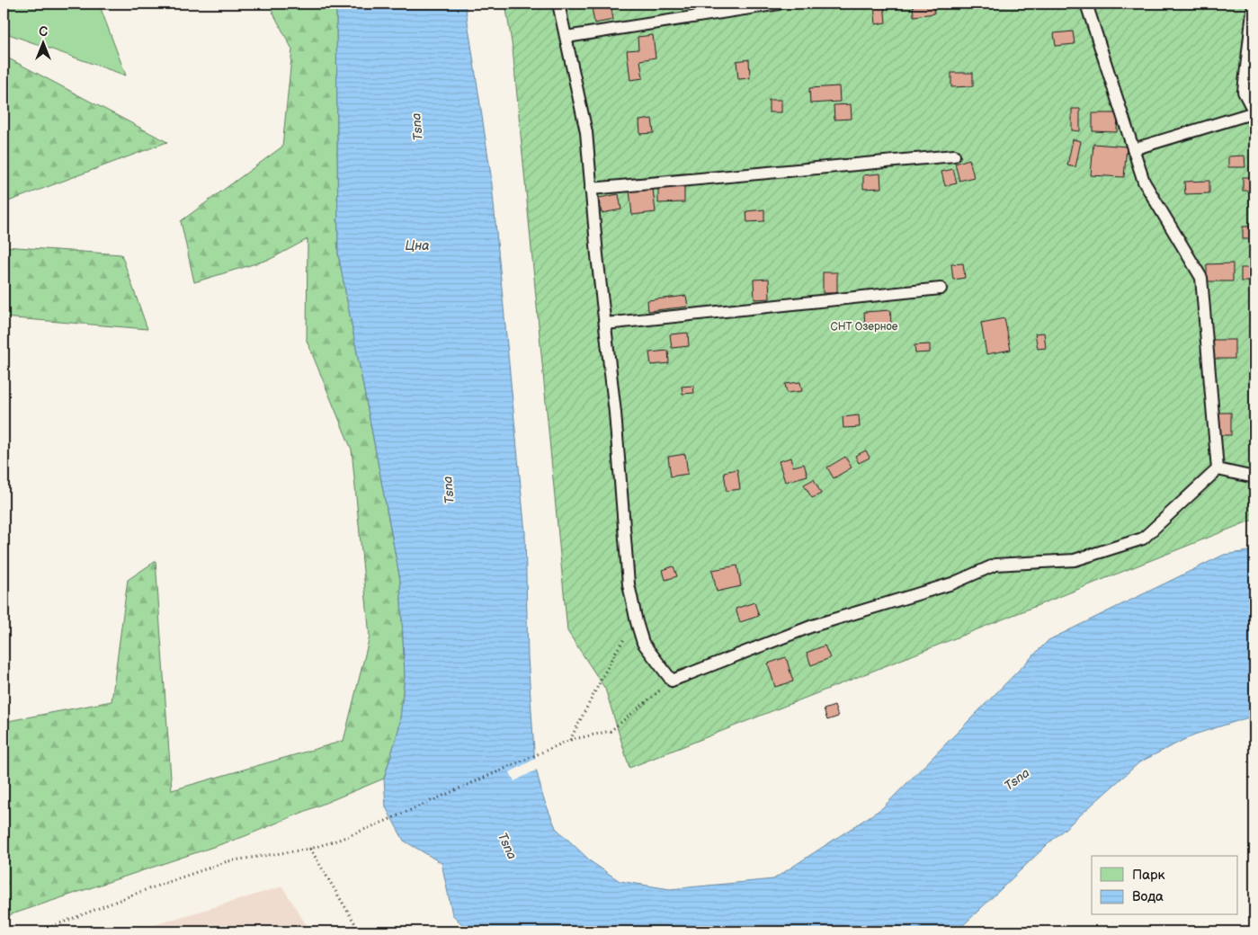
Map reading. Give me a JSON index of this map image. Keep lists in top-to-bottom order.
{
  "water": ["Tsna", "Цна"],
  "parks": ["СНТ Озерное"],
  "legend": ["Парк", "Вода"],
  "north": "top"
}
